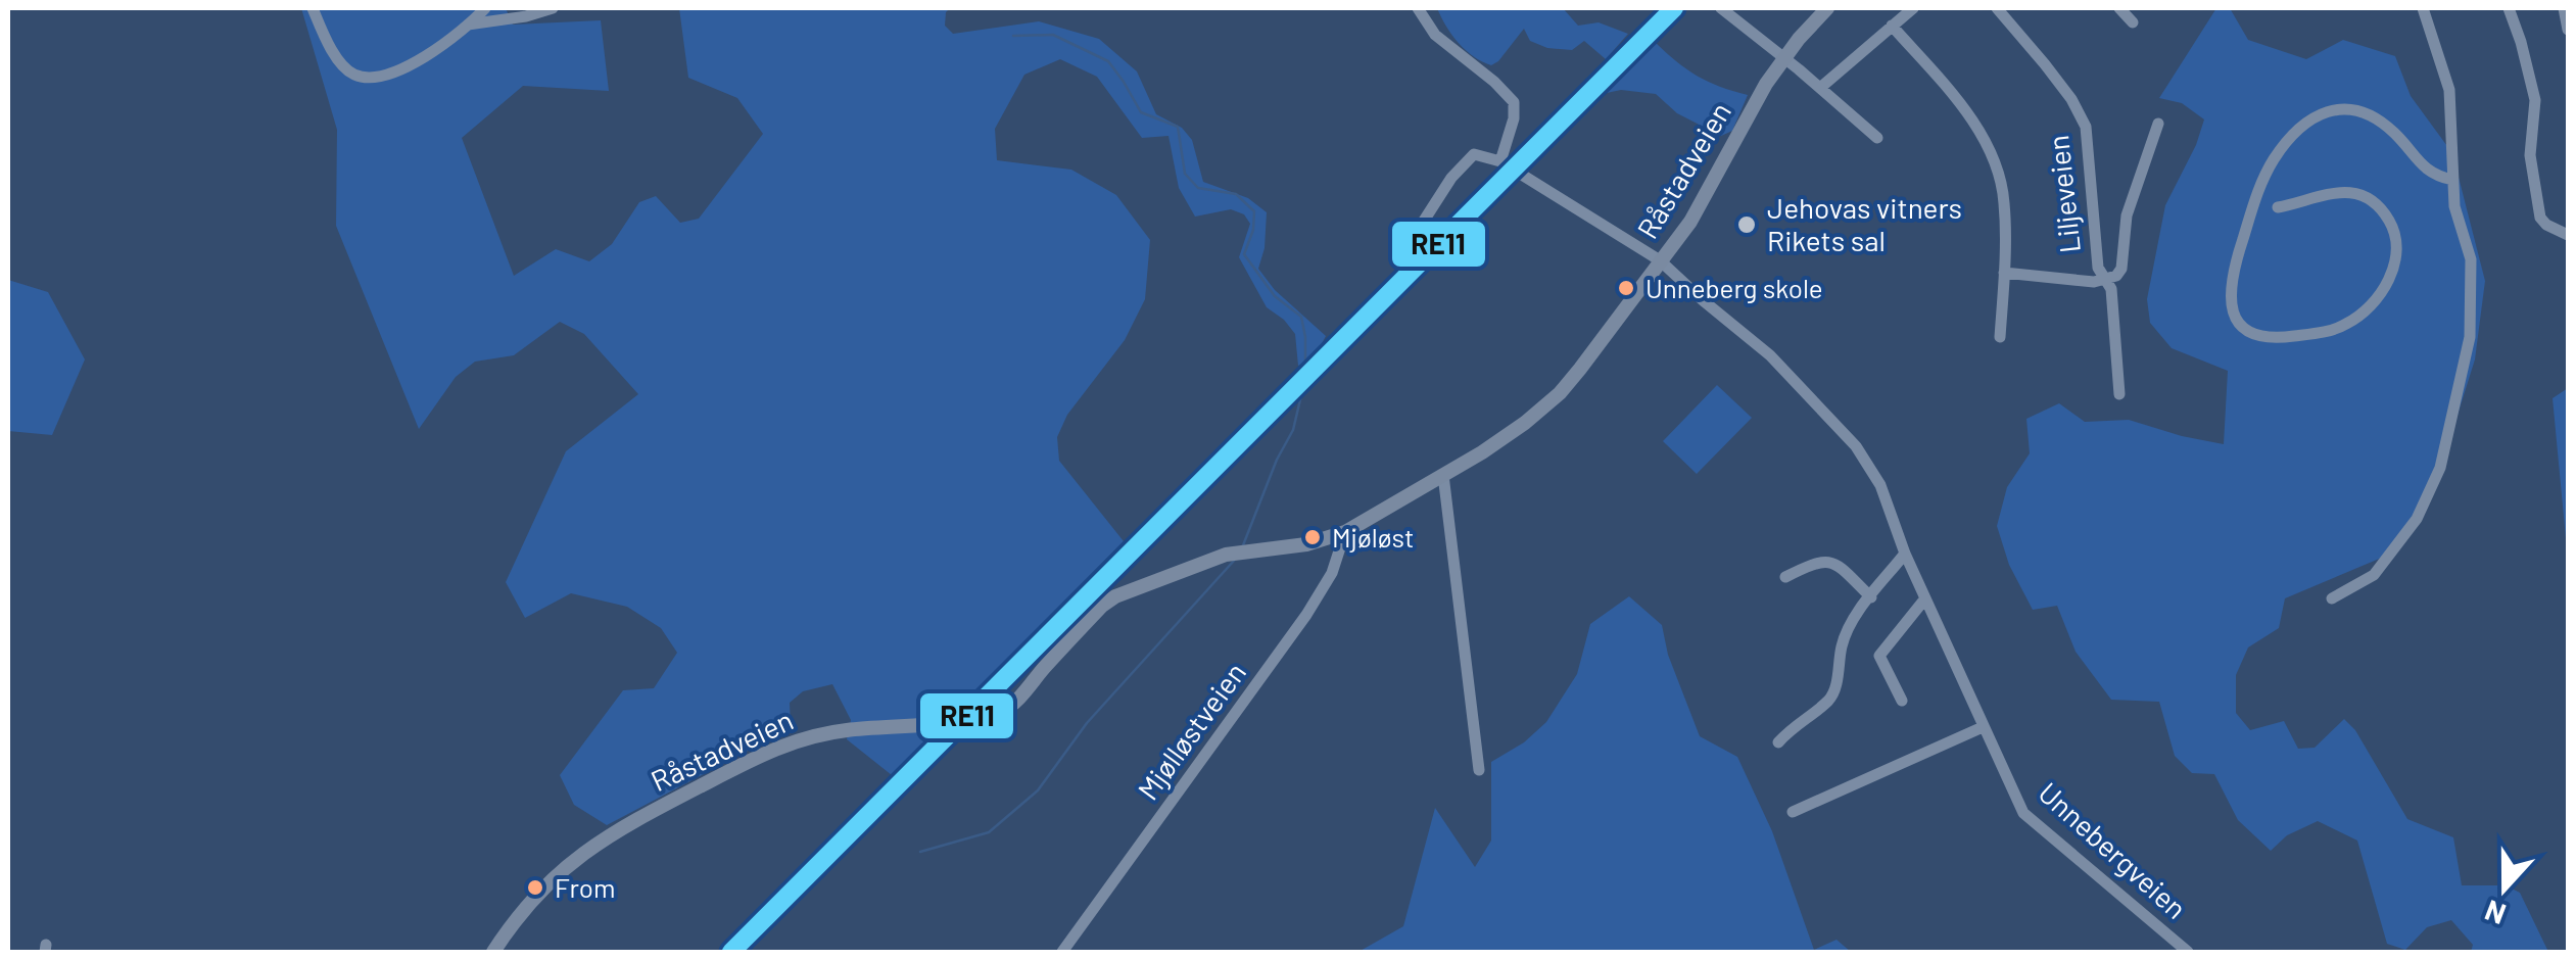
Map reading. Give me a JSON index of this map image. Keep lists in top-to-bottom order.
{
  "streets": {
    "main road": ["Råstadveien"],
    "street": ["Liljeveien", "Mjølløstveien", "Unnebergveien"]
  },
  "crossings": [
    ["Råstadveien", "Mjølløstveien"],
    ["Råstadveien", "Unnebergveien"]
  ],
  "places": [
    "Jehovas vitners Rikets sal",
    "Unneberg skole",
    "Mjøløst",
    "From"
  ],
  "lines": ["transit line RE11"],
  "north": "bottom"
}
